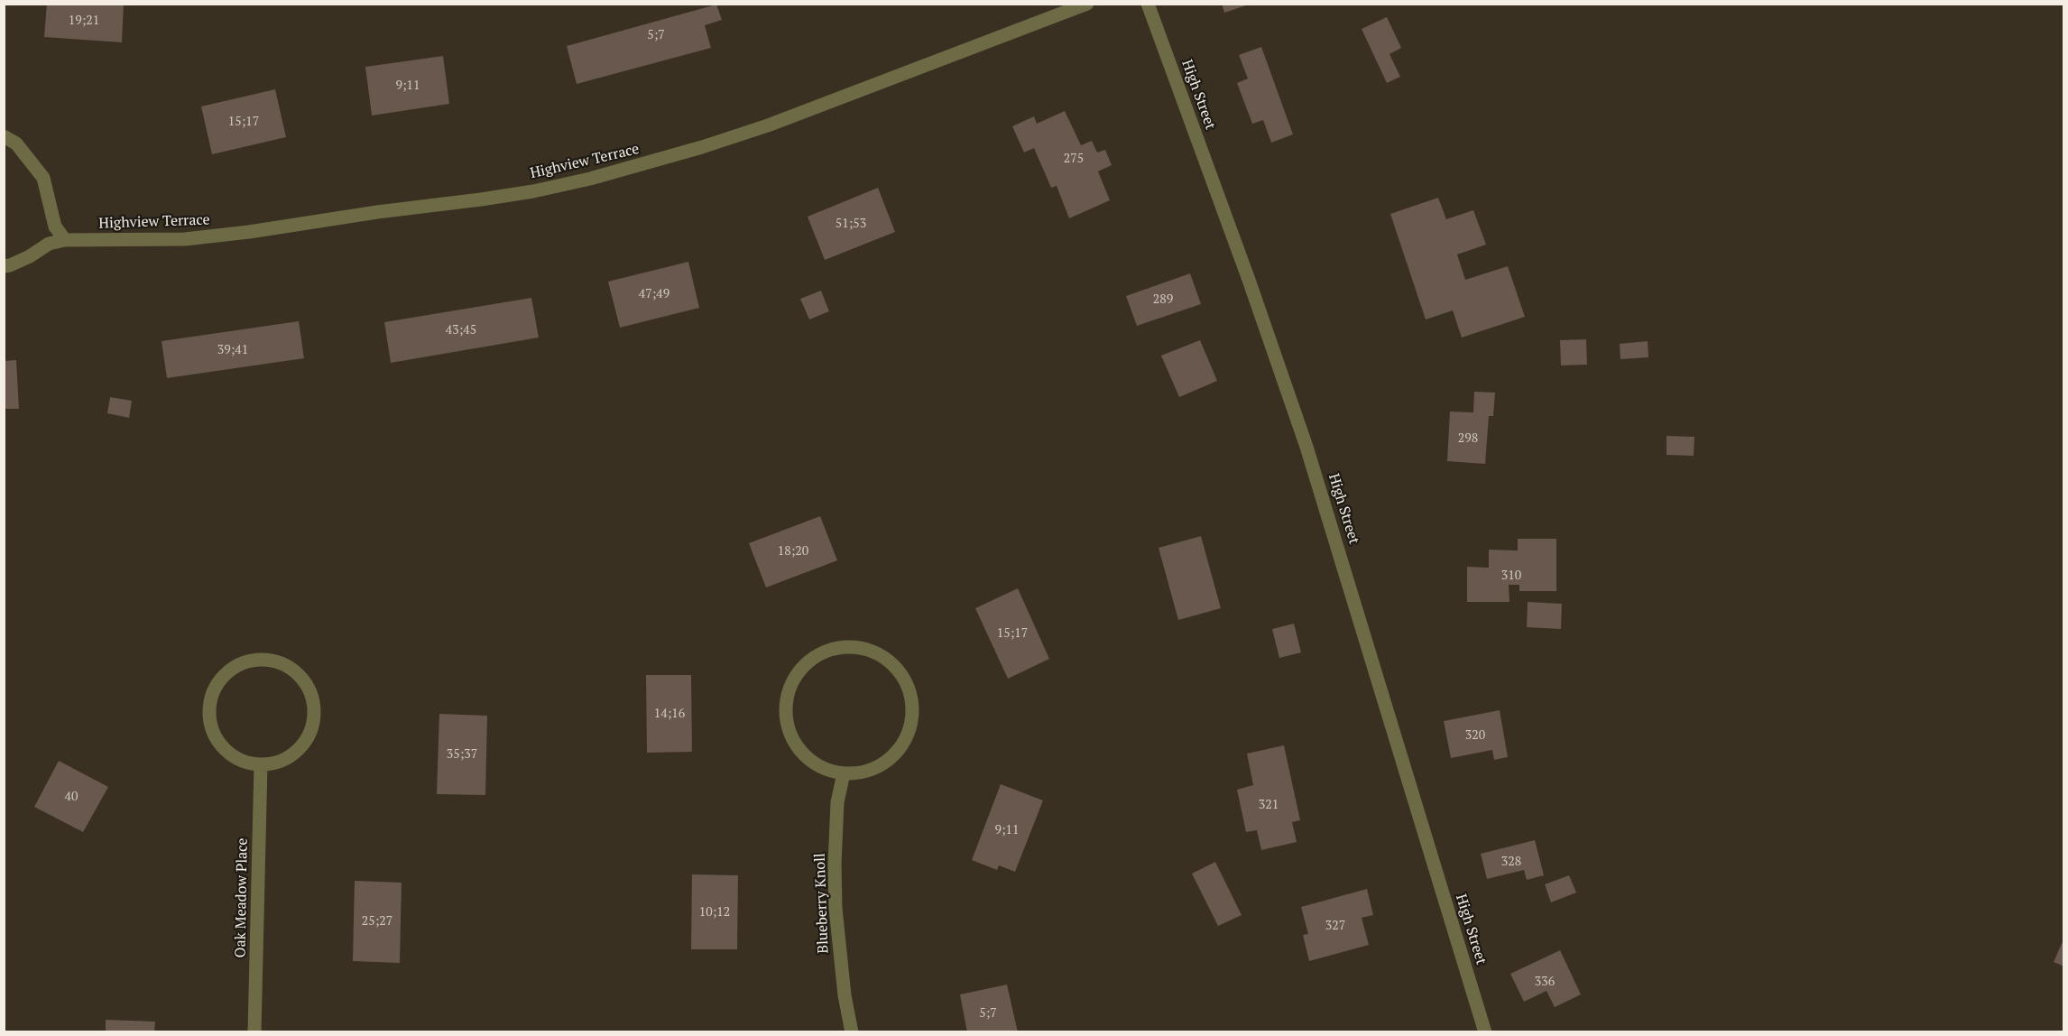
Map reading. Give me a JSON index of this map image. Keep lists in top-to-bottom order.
{
  "streets": {
    "street": [
      "High Street",
      "Highview Terrace",
      "Oak Meadow Place",
      "Blueberry Knoll"
    ]
  },
  "house_numbers": [
    "19;21",
    "5;7",
    "9;11",
    "15;17",
    "275",
    "51;53",
    "47;49",
    "289",
    "43;45",
    "39;41",
    "298",
    "18;20",
    "310",
    "15;17",
    "14;16",
    "320",
    "35;37",
    "40",
    "321",
    "9;11",
    "328",
    "10;12",
    "25;27",
    "327",
    "336",
    "5;7"
  ]
}
